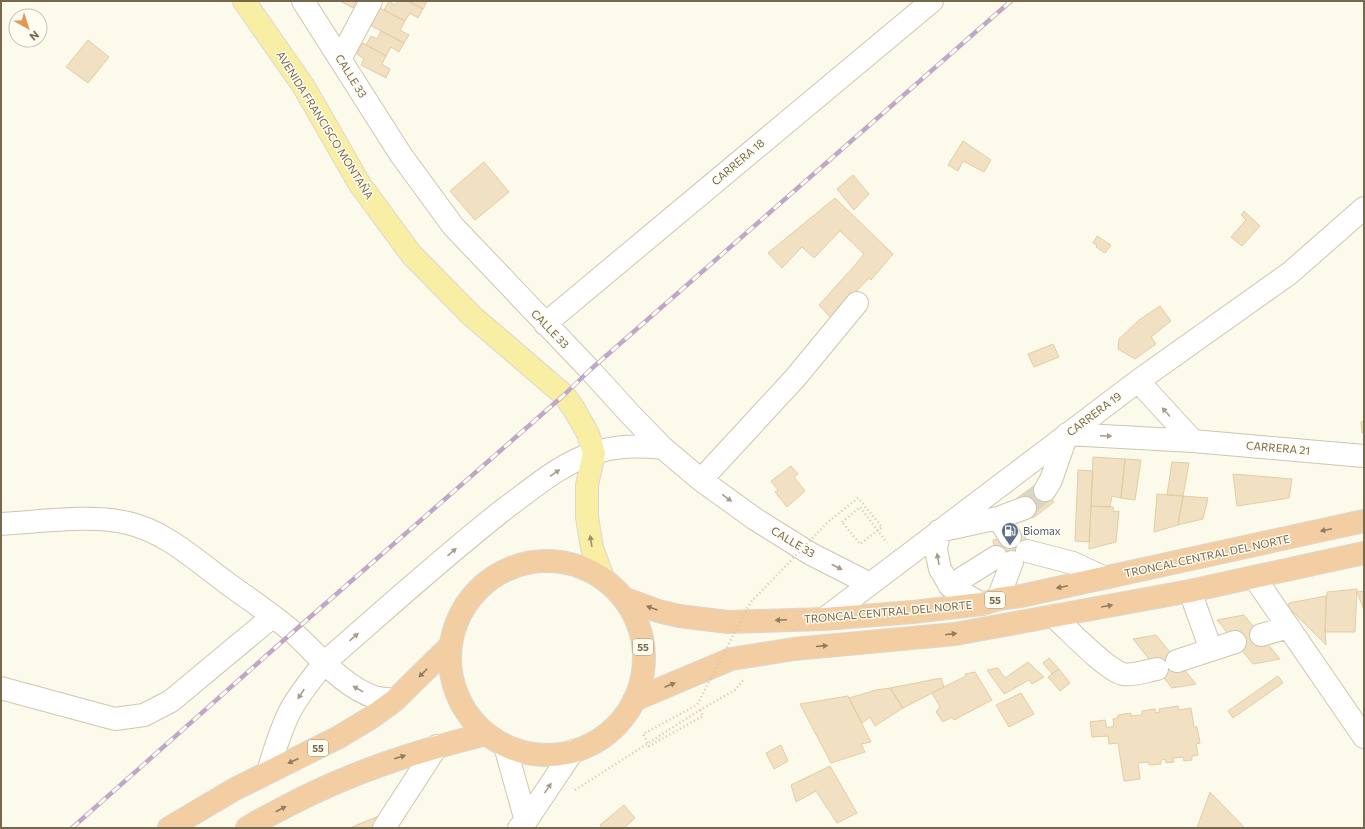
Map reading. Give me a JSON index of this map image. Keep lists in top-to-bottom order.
{
  "streets": {
    "highway": ["TRONCAL CENTRAL DEL NORTE", "55"],
    "main road": ["AVENIDA FRANCISCO MONTAÑA"],
    "street": [
      "CALLE 33",
      "CARRERA 18",
      "CARRERA 19",
      "CARRERA 21"
    ]
  },
  "crossings": [
    ["CALLE 33", "CARRERA 18"],
    ["CALLE 33", "CARRERA 19"],
    ["AVENIDA FRANCISCO MONTAÑA", "55"],
    ["CARRERA 19", "CARRERA 21"],
    ["CARRERA 19", "TRONCAL CENTRAL DEL NORTE"],
    ["TRONCAL CENTRAL DEL NORTE", "55"]
  ],
  "places": {
    "fuel station": ["Biomax"]
  },
  "north": "bottom right"
}
